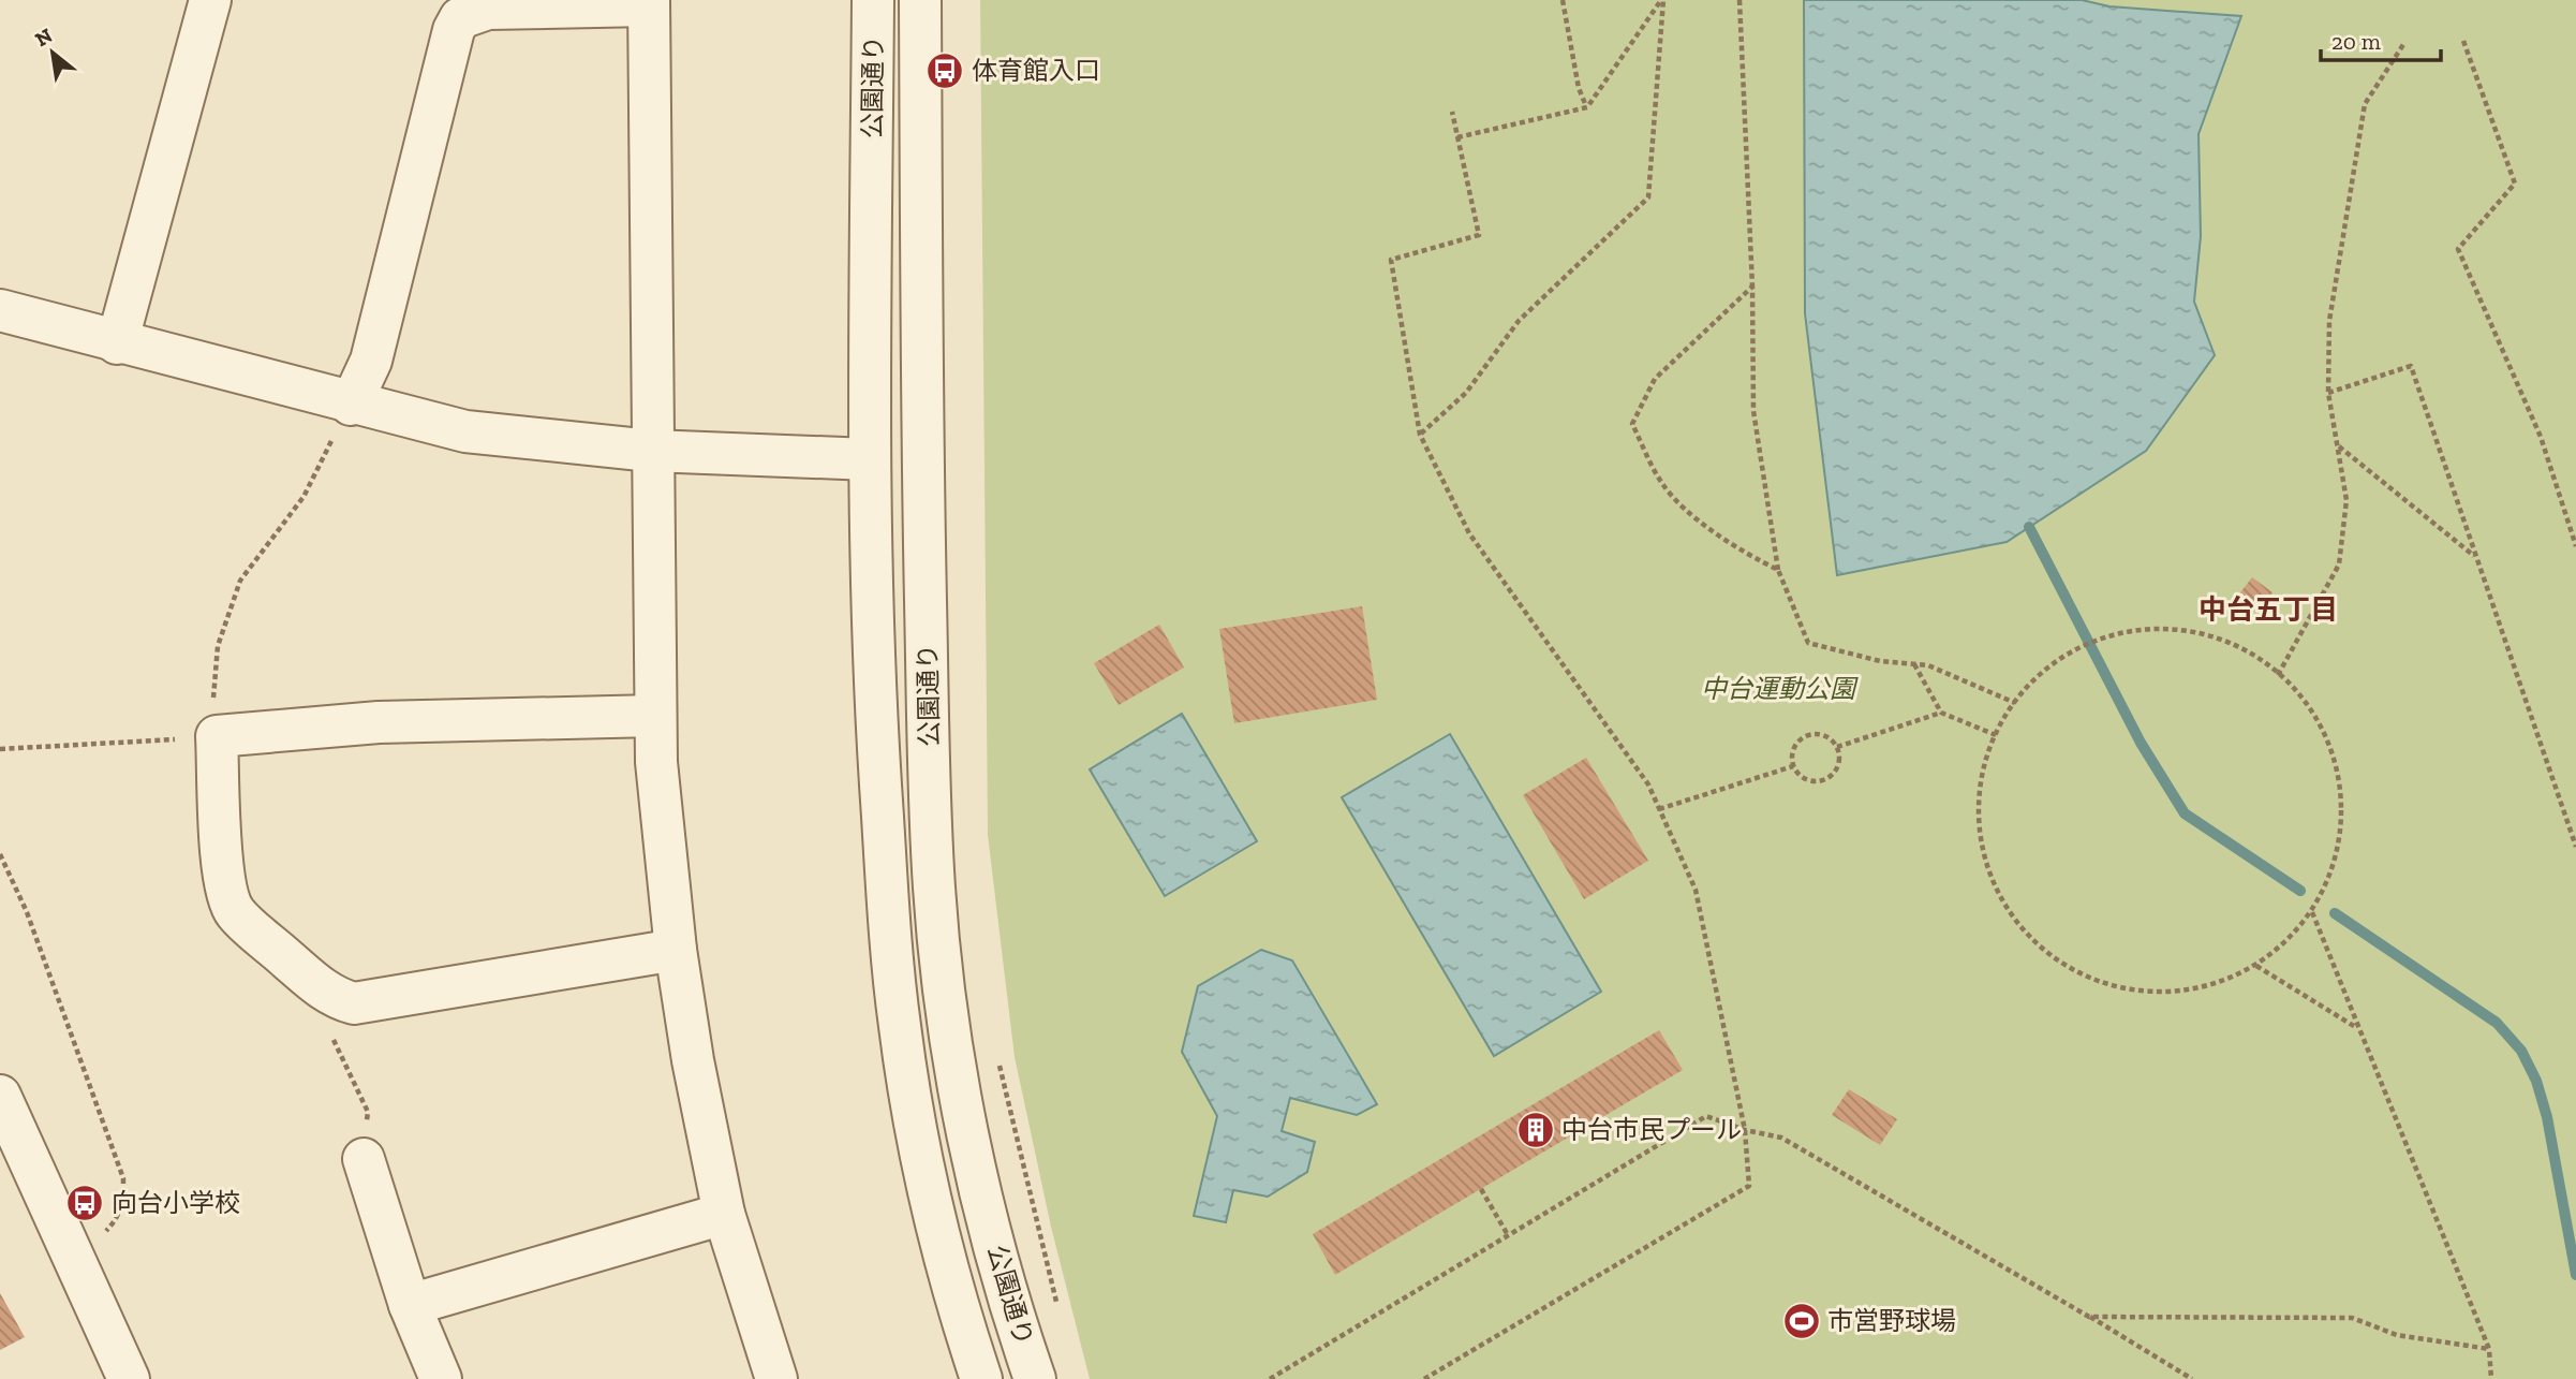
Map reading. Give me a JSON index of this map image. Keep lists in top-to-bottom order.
{
  "streets": {
    "street": ["公園通り"]
  },
  "districts": ["中台五丁目"],
  "parks": ["中台運動公園"],
  "places": {
    "bus stop": ["体育館入口", "向台小学校"],
    "building": ["中台市民プール"],
    "sports": ["市営野球場"]
  },
  "scale_bar": "20 m",
  "north": "top left"
}
